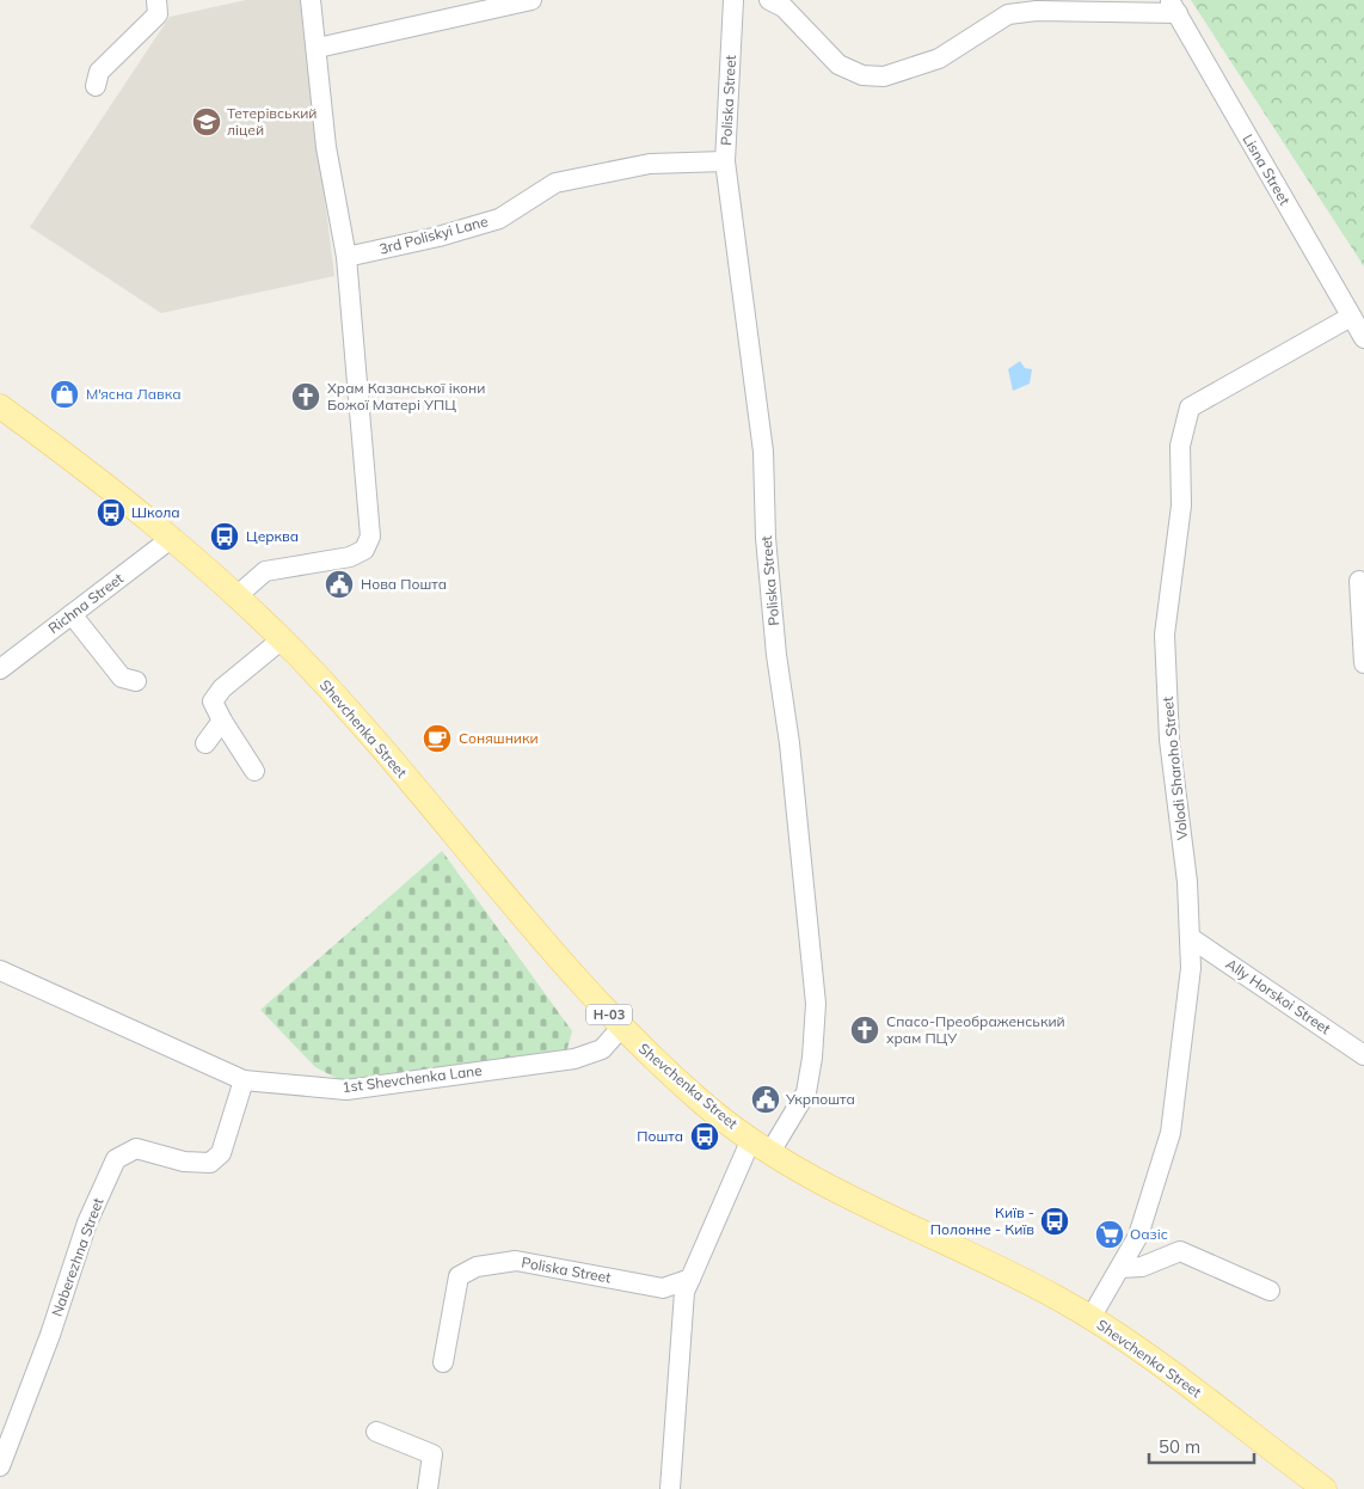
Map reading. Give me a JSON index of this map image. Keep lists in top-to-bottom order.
{
  "streets": {
    "main road": ["Shevchenka Street", "Н-03"],
    "street": [
      "Poliska Street",
      "Lisna Street",
      "3rd Poliskyi Lane",
      "Richna Street",
      "Volodi Sharoho Street",
      "Ally Horskoi Street",
      "1st Shevchenka Lane",
      "Naberezhna Street"
    ]
  },
  "crossings": [
    ["Poliska Street", "3rd Poliskyi Lane"],
    ["Poliska Street", "Shevchenka Street"],
    ["Lisna Street", "Volodi Sharoho Street"],
    ["Richna Street", "Shevchenka Street"],
    ["Shevchenka Street", "Volodi Sharoho Street"],
    ["Shevchenka Street", "1st Shevchenka Lane"],
    ["Volodi Sharoho Street", "Ally Horskoi Street"],
    ["1st Shevchenka Lane", "Naberezhna Street"]
  ],
  "places": {
    "school or university": ["Тетерівський ліцей"],
    "shop": ["М'ясна Лавка"],
    "church": ["Храм Казанської ікони Божої Матері УПЦ", "Спасо-Преображенський храм ПЦУ"],
    "bus stop": [
      "Школа",
      "Церква",
      "Пошта",
      "Київ - Полонне - Київ"
    ],
    "public building": ["Нова Пошта", "Укрпошта"],
    "cafe": ["Соняшники"],
    "supermarket": ["Оазіс"]
  },
  "scale_bar": "50 m"
}
